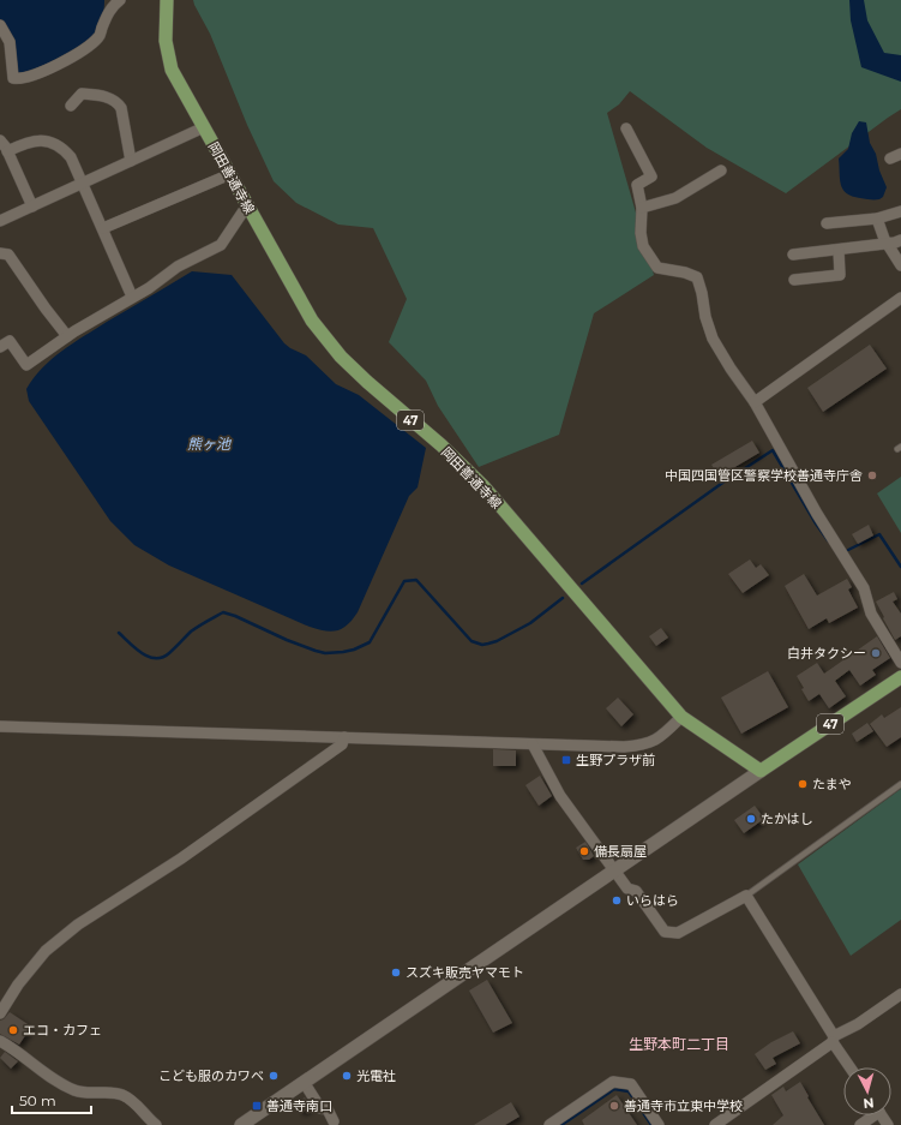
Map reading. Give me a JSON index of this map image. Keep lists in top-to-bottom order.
{
  "streets": {
    "main road": ["岡田善通寺線", "47"]
  },
  "crossings": [
    ["岡田善通寺線", "47"]
  ],
  "districts": ["生野本町二丁目"],
  "water": ["熊ヶ池"],
  "places": {
    "other": [
      "中国四国管区警察学校善通寺庁舎",
      "白井タクシー",
      "たまや",
      "たかはし",
      "備長扇屋",
      "いらはら",
      "スズキ販売ヤマモト",
      "エコ・カフェ",
      "こども服のカワベ",
      "光電社",
      "善通寺市立東中学校"
    ],
    "transit": ["生野プラザ前", "善通寺南口"]
  },
  "scale_bar": "50 m",
  "north": "bottom"
}
